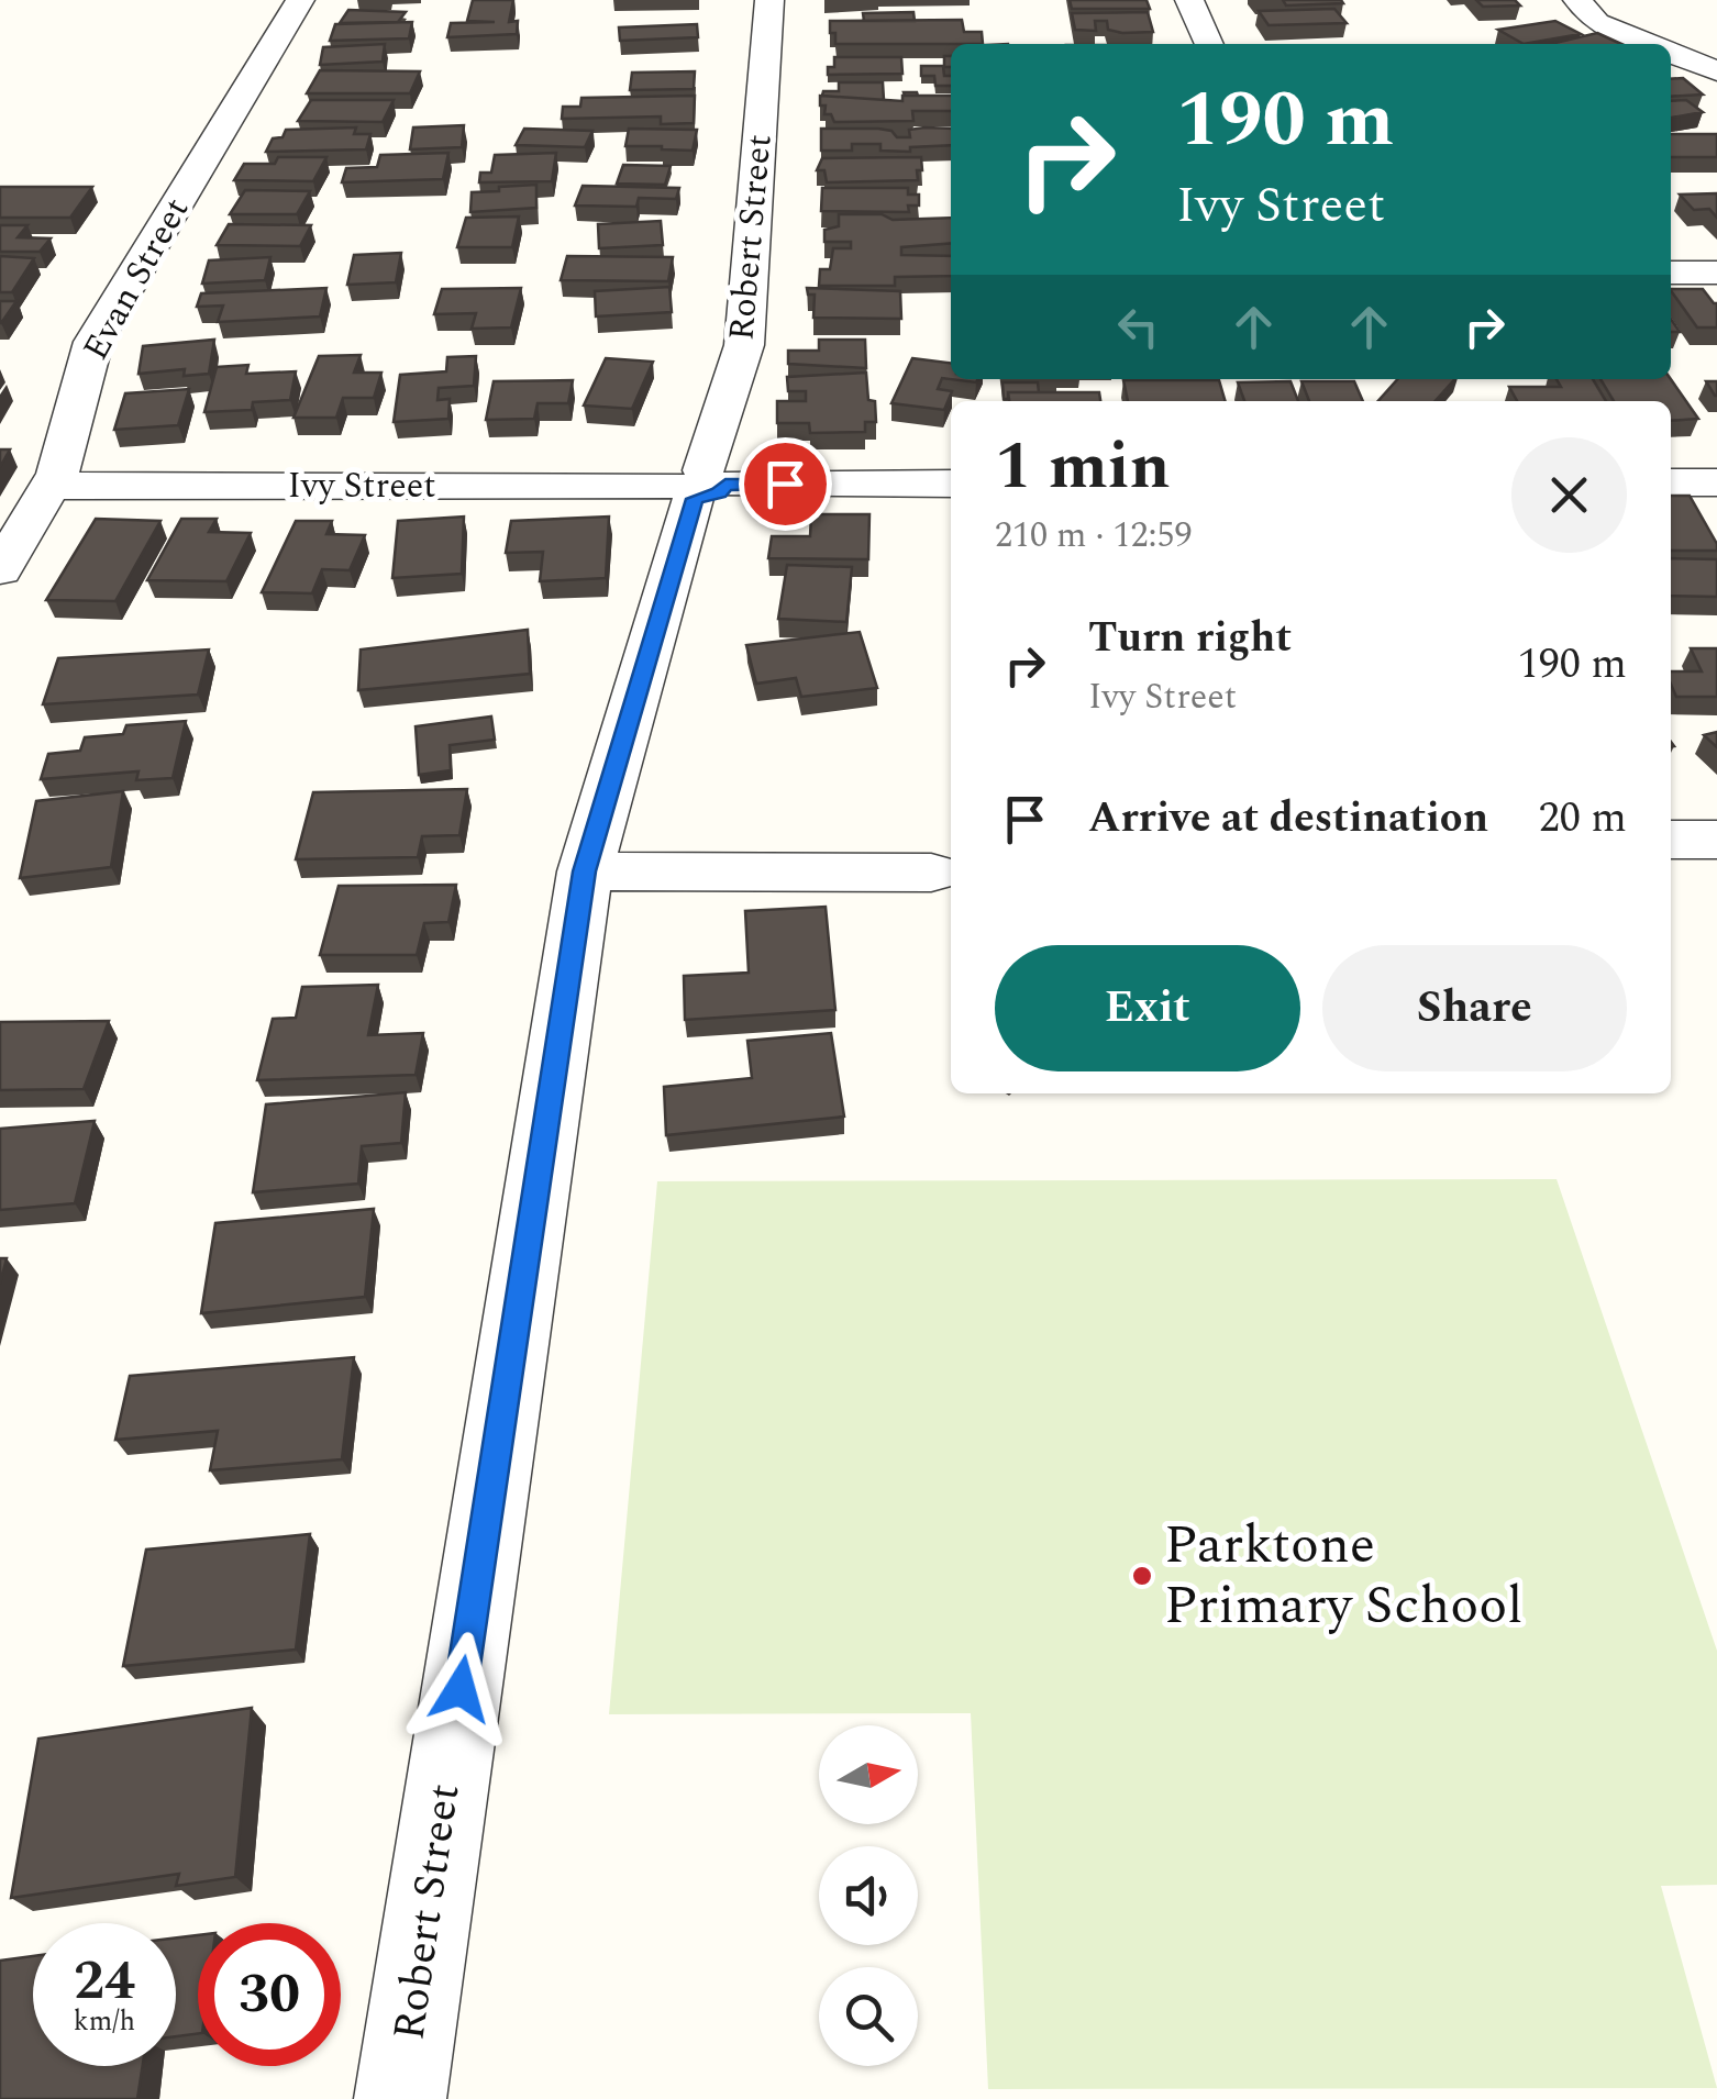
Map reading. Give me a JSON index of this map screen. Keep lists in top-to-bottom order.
{
  "streets": {
    "street": ["Robert Street", "Evan Street", "Ivy Street"]
  },
  "crossings": [
    ["Robert Street", "Ivy Street"],
    ["Evan Street", "Ivy Street"]
  ],
  "places": ["Parktone Primary School"],
  "north": "right",
  "page": {
    "turn": ["190 m", "Ivy Street"],
    "heading": ["1 min", "210 m · 12:59"],
    "list": [
      {
        "name": "Turn right",
        "note": "Ivy Street",
        "value": "190 m"
      },
      {
        "name": "Arrive at destination",
        "value": "20 m"
      }
    ],
    "buttons": ["Exit", "Share"],
    "speed": "24 km/h",
    "limit": "30"
  }
}
